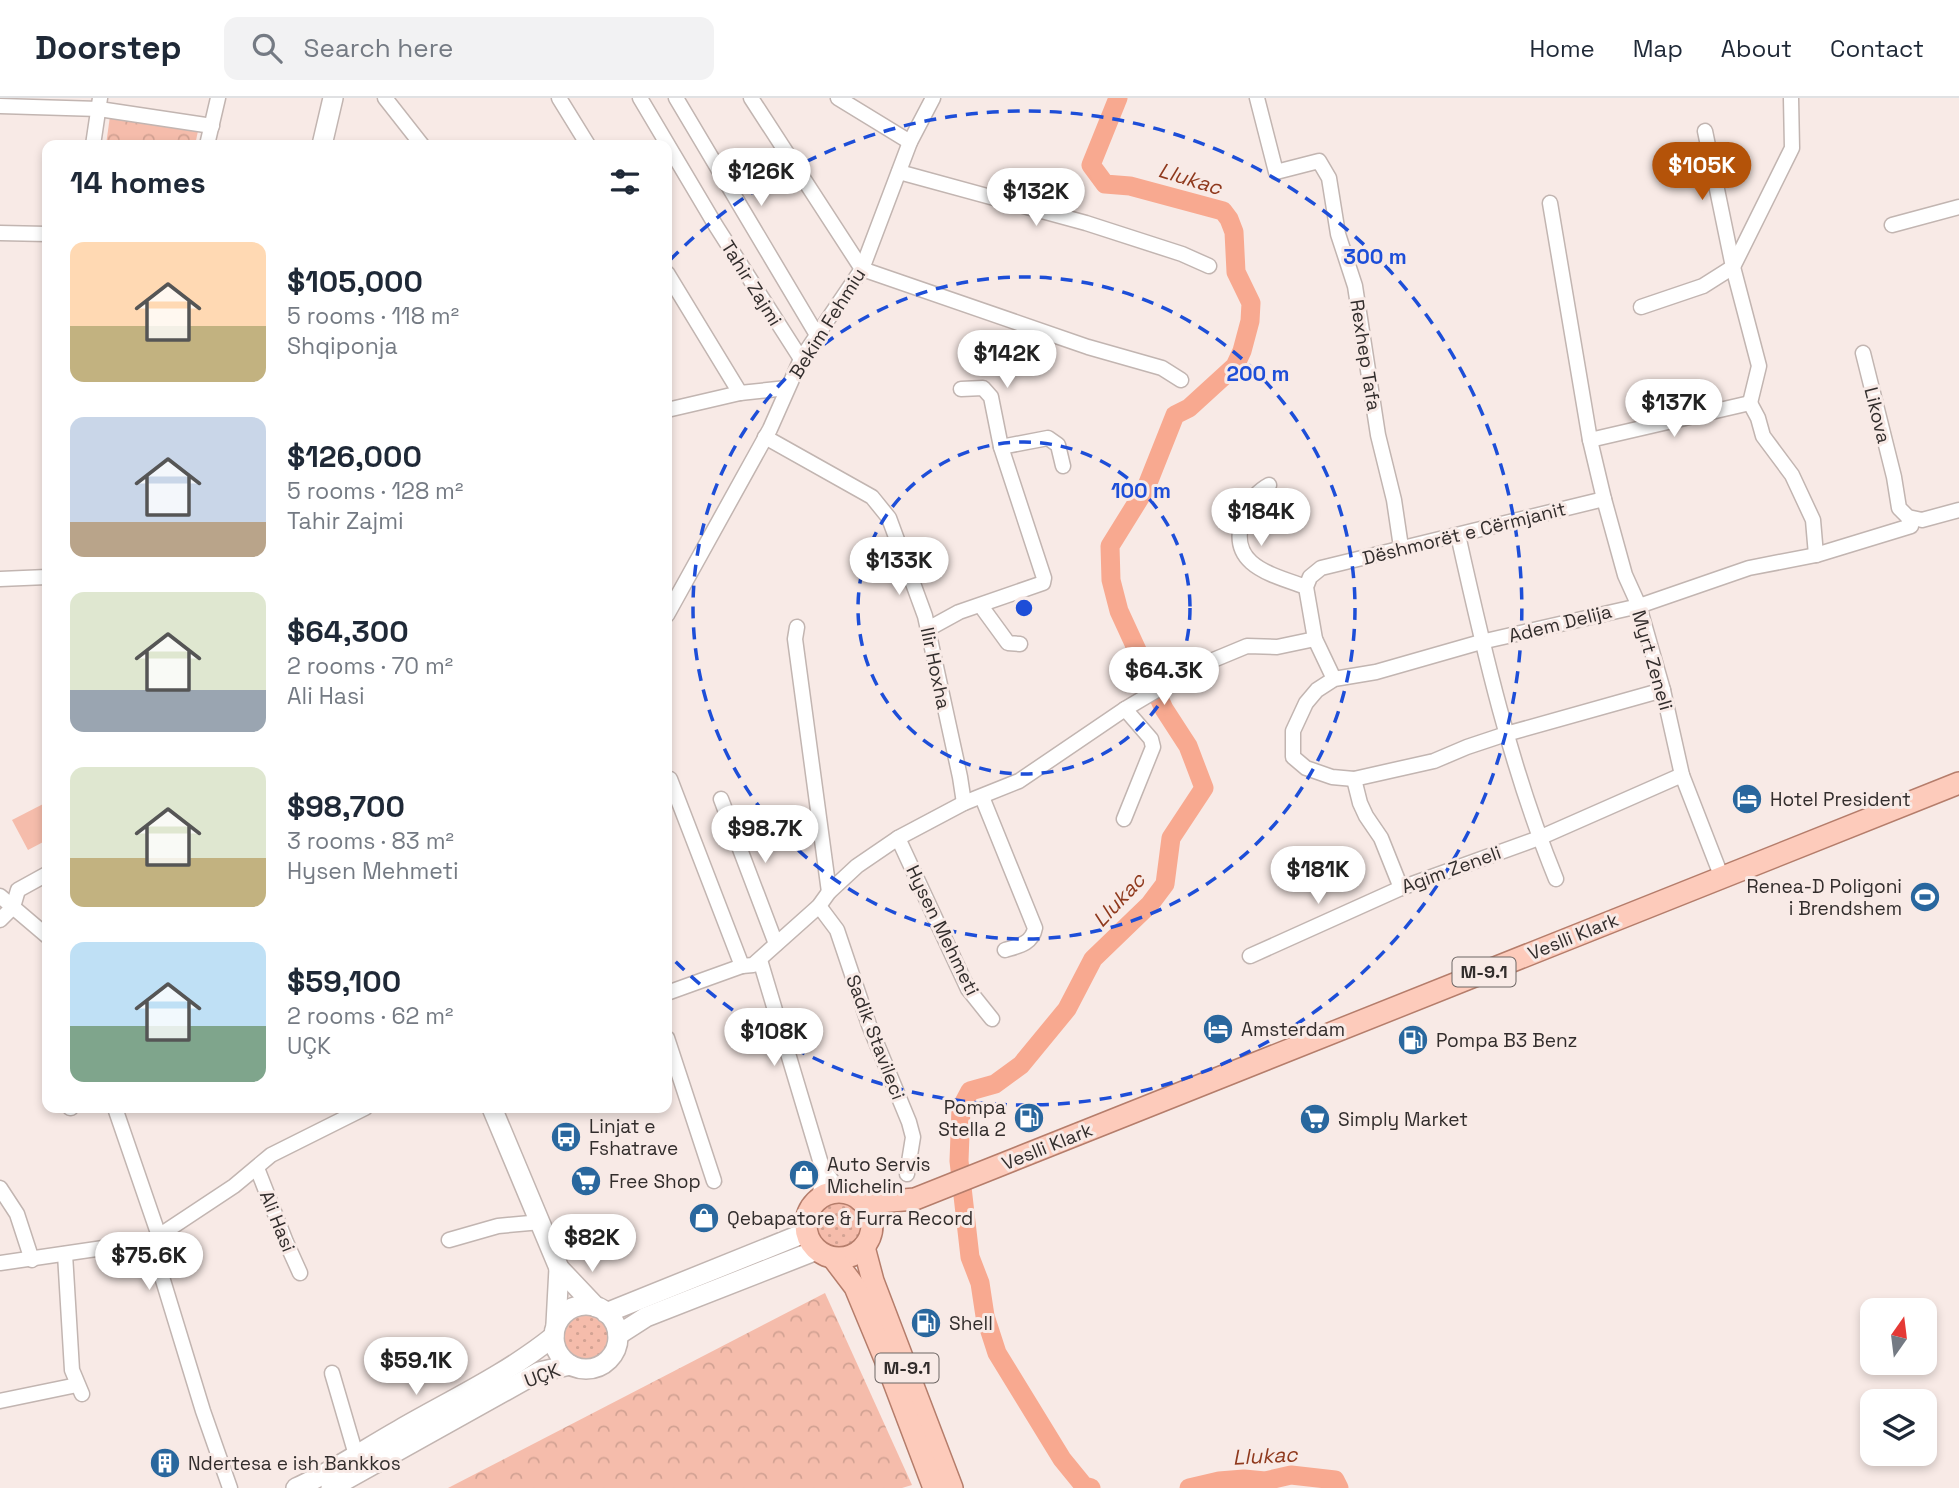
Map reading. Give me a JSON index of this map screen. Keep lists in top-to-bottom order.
{
  "streets": {
    "main road": ["Veslli Klark", "M-9.1"],
    "street": [
      "Tahir Zajmi",
      "Bekim Fehmiu",
      "Rexhep Tafa",
      "Likova",
      "Dëshmorët e Cërmjanit",
      "Adem Delija",
      "Myrt Zeneli",
      "Ilir Hoxha",
      "Agim Zeneli",
      "Hysen Mehmeti",
      "Sadik Stavileci",
      "Ali Hasi",
      "UÇK"
    ]
  },
  "crossings": [
    ["Tahir Zajmi", "Bekim Fehmiu"],
    ["Bekim Fehmiu", "Ilir Hoxha"],
    ["Rexhep Tafa", "Dëshmorët e Cërmjanit"],
    ["Likova", "Adem Delija"],
    ["Dëshmorët e Cërmjanit", "Adem Delija"],
    ["Dëshmorët e Cërmjanit", "Myrt Zeneli"],
    ["Adem Delija", "Myrt Zeneli"],
    ["Myrt Zeneli", "Agim Zeneli"],
    ["Myrt Zeneli", "Veslli Klark"],
    ["Veslli Klark", "M-9.1"],
    ["Veslli Klark", "UÇK"],
    ["M-9.1", "UÇK"]
  ],
  "water": ["Llukac"],
  "places": {
    "hotel": ["Hotel President", "Amsterdam"],
    "sports": ["Renea-D Poligoni i Brendshem"],
    "fuel station": ["Pompa B3 Benz", "Pompa Stella 2", "Shell"],
    "supermarket": ["Simply Market", "Free Shop"],
    "bus stop": ["Linjat e Fshatrave"],
    "shop": ["Auto Servis Michelin", "Qebapatore & Furra Record"],
    "building": ["Ndertesa e ish Bankkos"]
  },
  "north": "top",
  "page": {
    "header": "Doorstep",
    "search": "Search here",
    "nav": [
      "Home",
      "Map",
      "About",
      "Contact"
    ],
    "heading": "14 homes",
    "price": [
      "$105K",
      "$126K",
      "$132K",
      "$142K",
      "$137K",
      "$184K",
      "$133K",
      "$64.3K",
      "$98.7K",
      "$181K",
      "$108K",
      "$82K",
      "$75.6K",
      "$59.1K"
    ],
    "list": [
      {
        "name": "$105,000",
        "note": "5 rooms · 118 m² · Shqiponja"
      },
      {
        "name": "$126,000",
        "note": "5 rooms · 128 m² · Tahir Zajmi"
      },
      {
        "name": "$64,300",
        "note": "2 rooms · 70 m² · Ali Hasi"
      },
      {
        "name": "$98,700",
        "note": "3 rooms · 83 m² · Hysen Mehmeti"
      },
      {
        "name": "$59,100",
        "note": "2 rooms · 62 m² · UÇK"
      }
    ]
  },
  "rings": ["300 m", "200 m", "100 m"]
}
